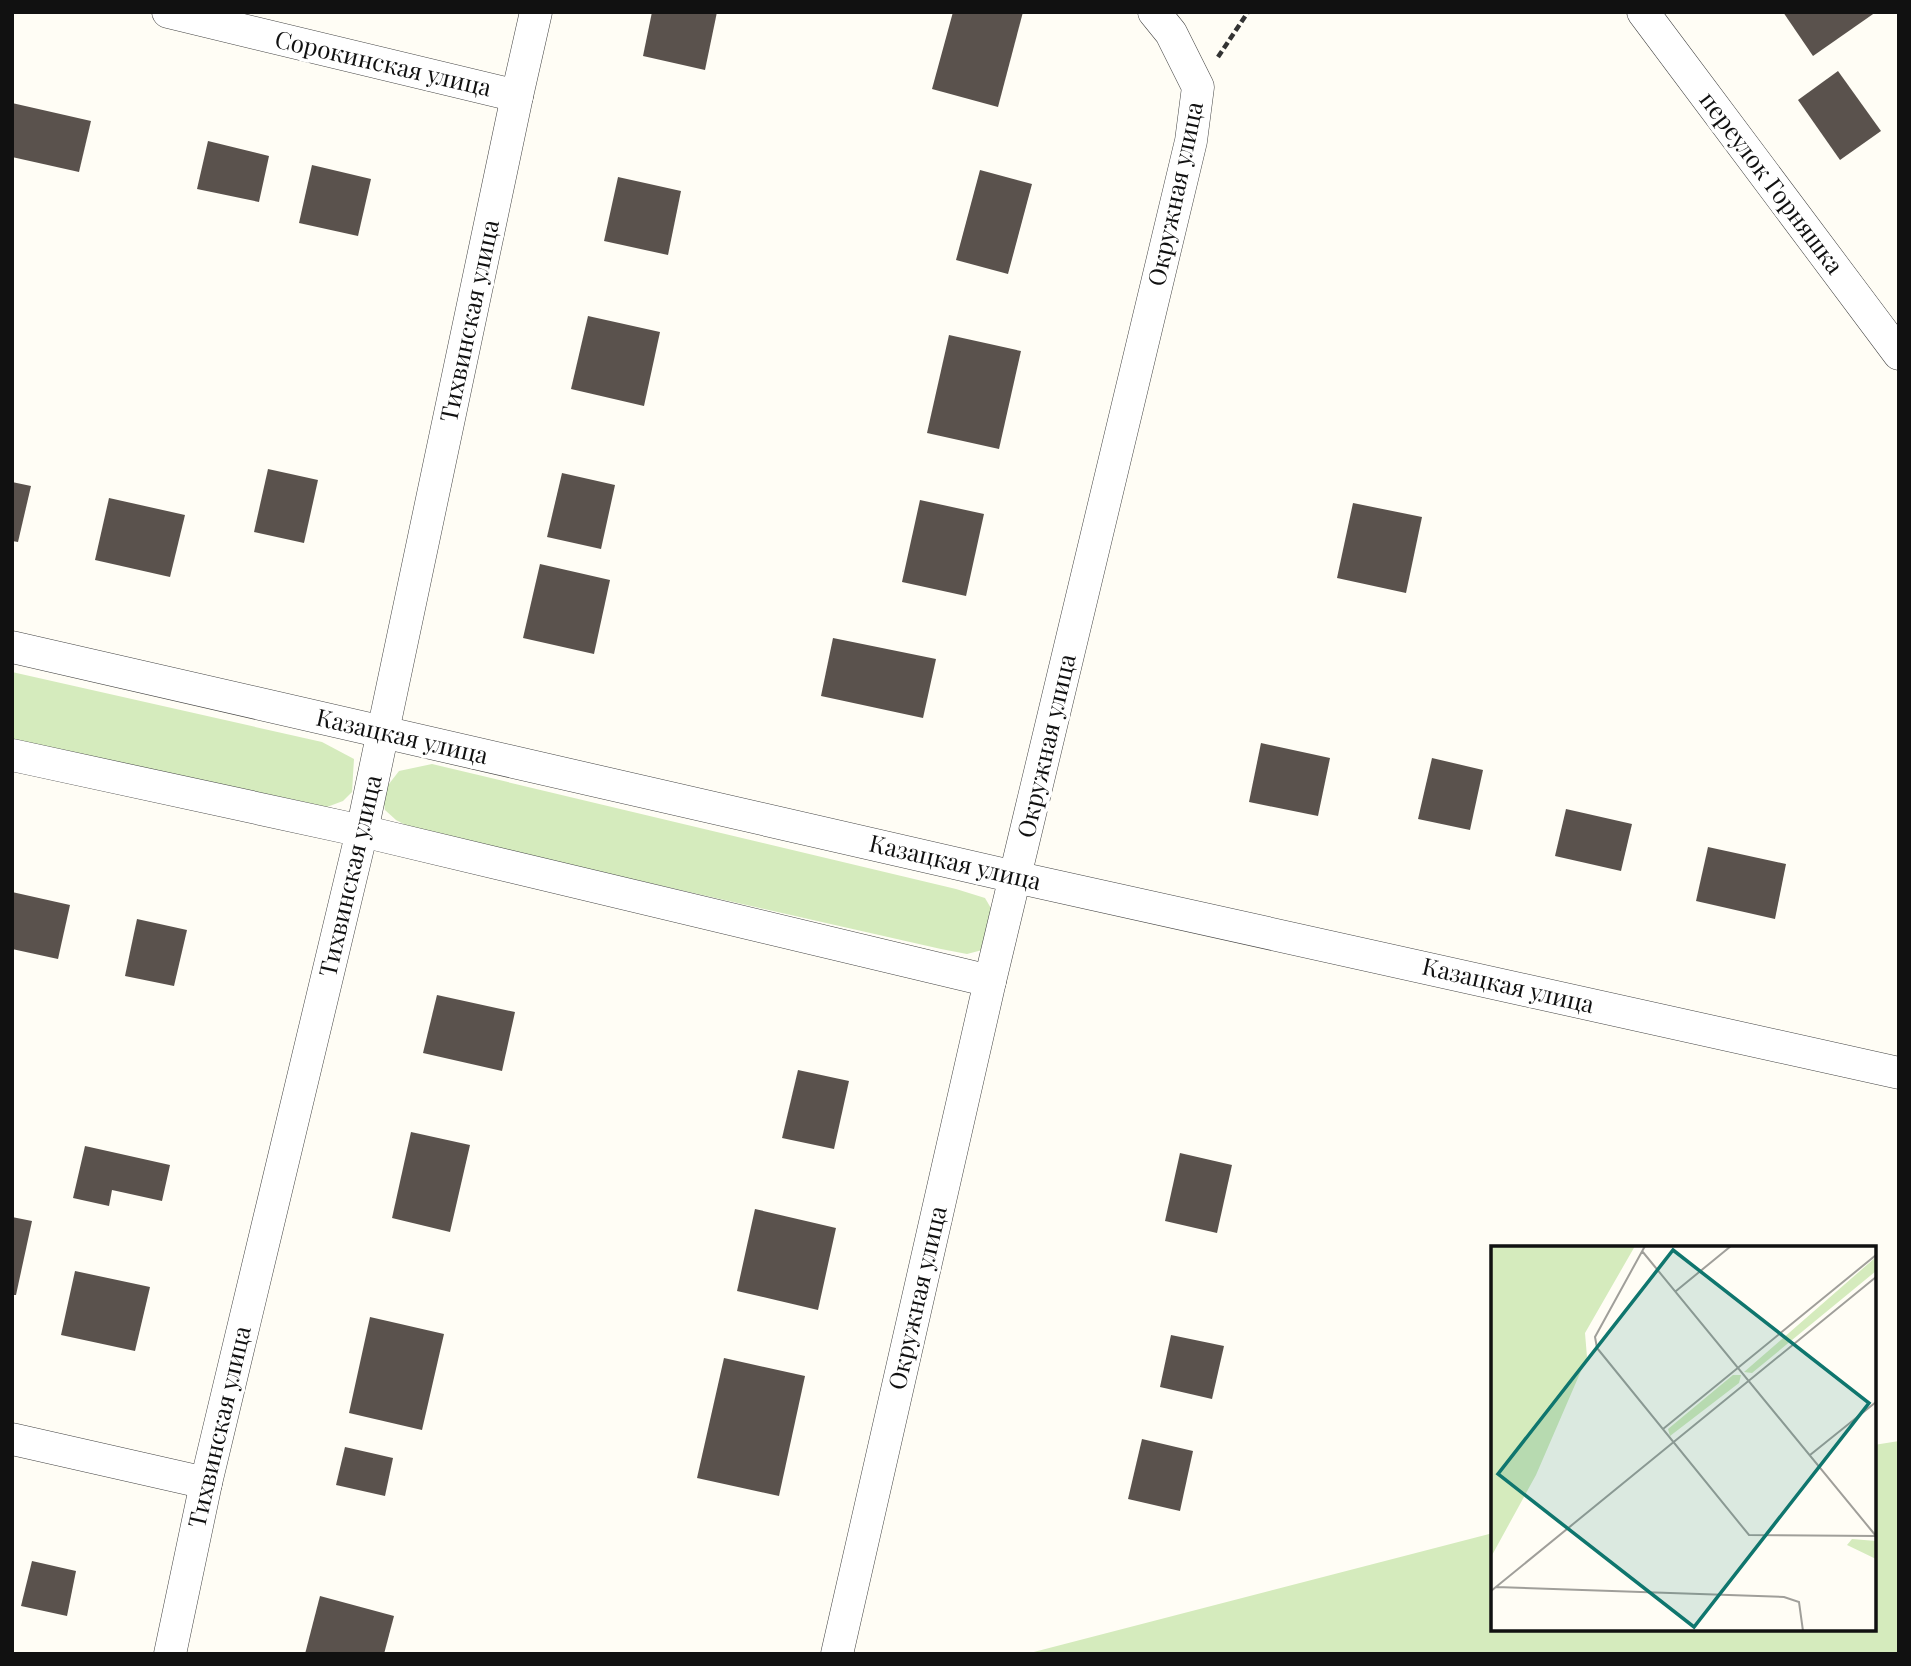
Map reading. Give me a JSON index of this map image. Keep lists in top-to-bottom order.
{
  "streets": {
    "street": [
      "Сорокинская улица",
      "переулок Горняшка",
      "Окружная улица",
      "Тихвинская улица",
      "Казацкая улица"
    ]
  },
  "crossings": [
    ["Сорокинская улица", "Тихвинская улица"],
    ["Окружная улица", "Казацкая улица"],
    ["Тихвинская улица", "Казацкая улица"]
  ]
}
